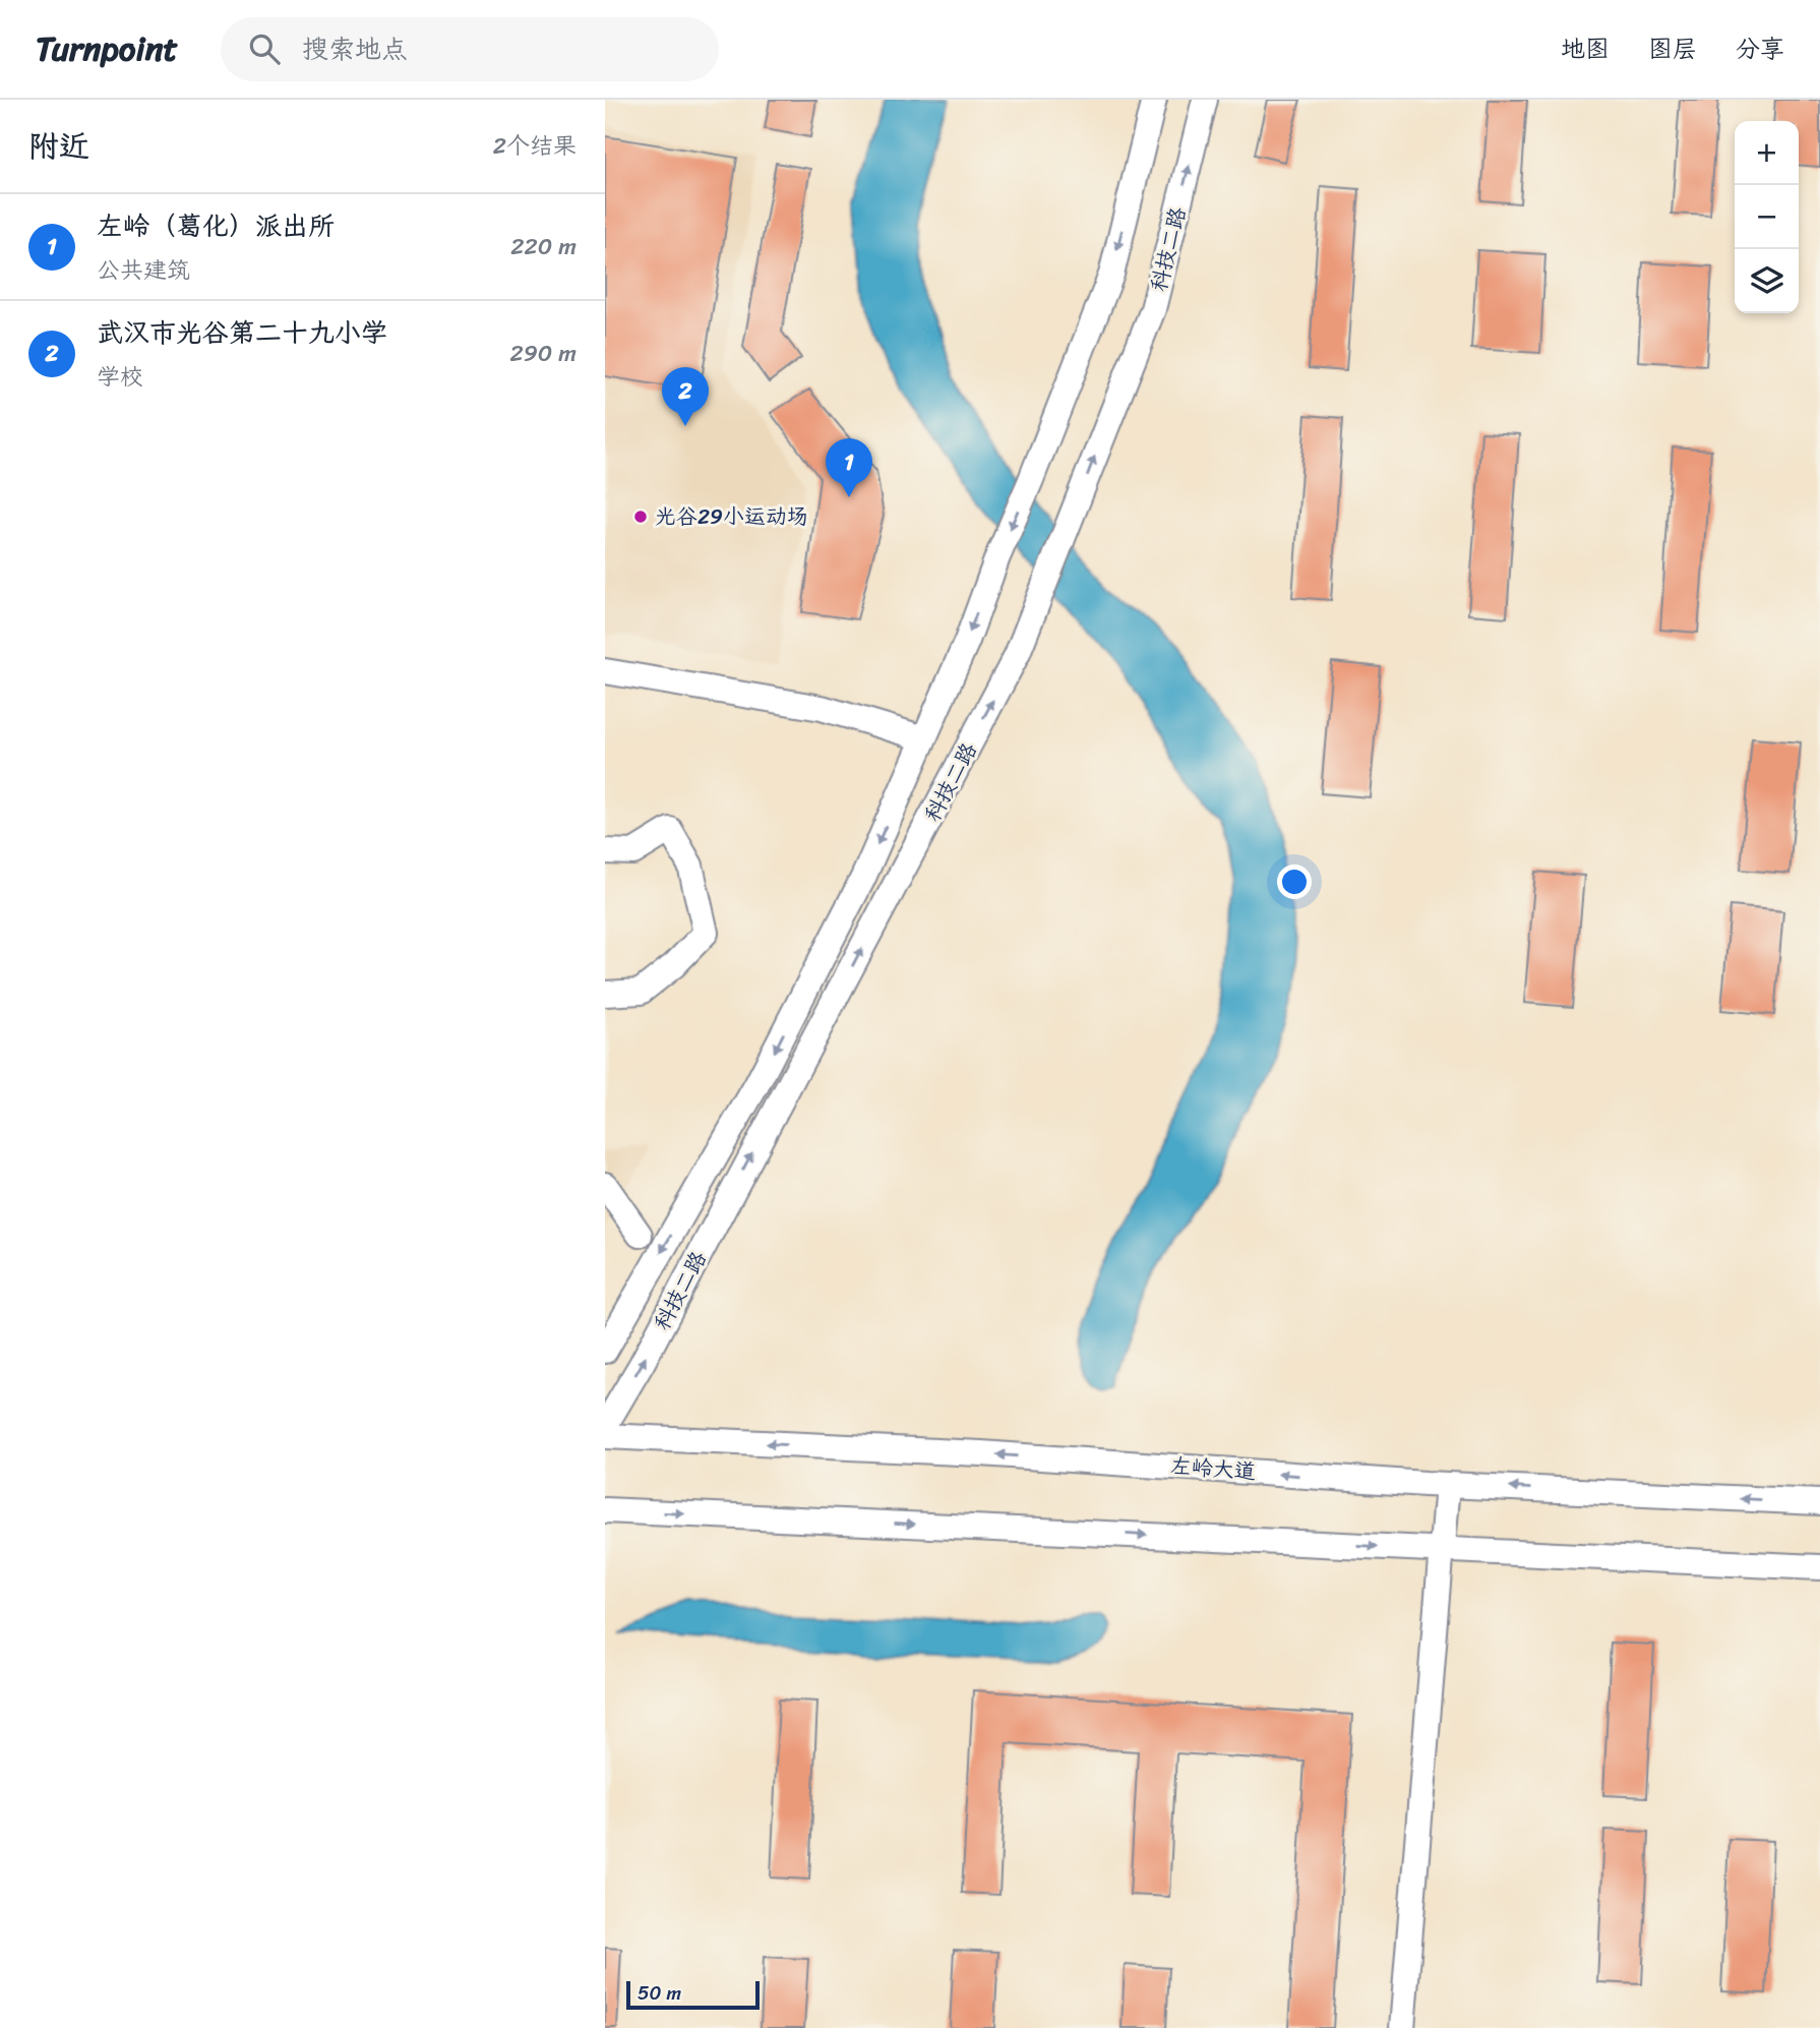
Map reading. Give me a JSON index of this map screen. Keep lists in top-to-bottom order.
{
  "streets": {
    "street": ["科技二路", "左岭大道"]
  },
  "places": ["光谷29小运动场"],
  "scale_bar": "50 m",
  "page": {
    "header": "Turnpoint",
    "search": "搜索地点",
    "nav": ["地图", "图层", "分享"],
    "heading": ["附近", "2个结果"],
    "map_buttons": ["+", "−"],
    "list": [
      {
        "mark": "1",
        "name": "左岭（葛化）派出所",
        "note": "公共建筑",
        "value": "220 m"
      },
      {
        "mark": "2",
        "name": "武汉市光谷第二十九小学",
        "note": "学校",
        "value": "290 m"
      }
    ],
    "pins": ["2", "1"],
    "scale": "50 m"
  }
}
